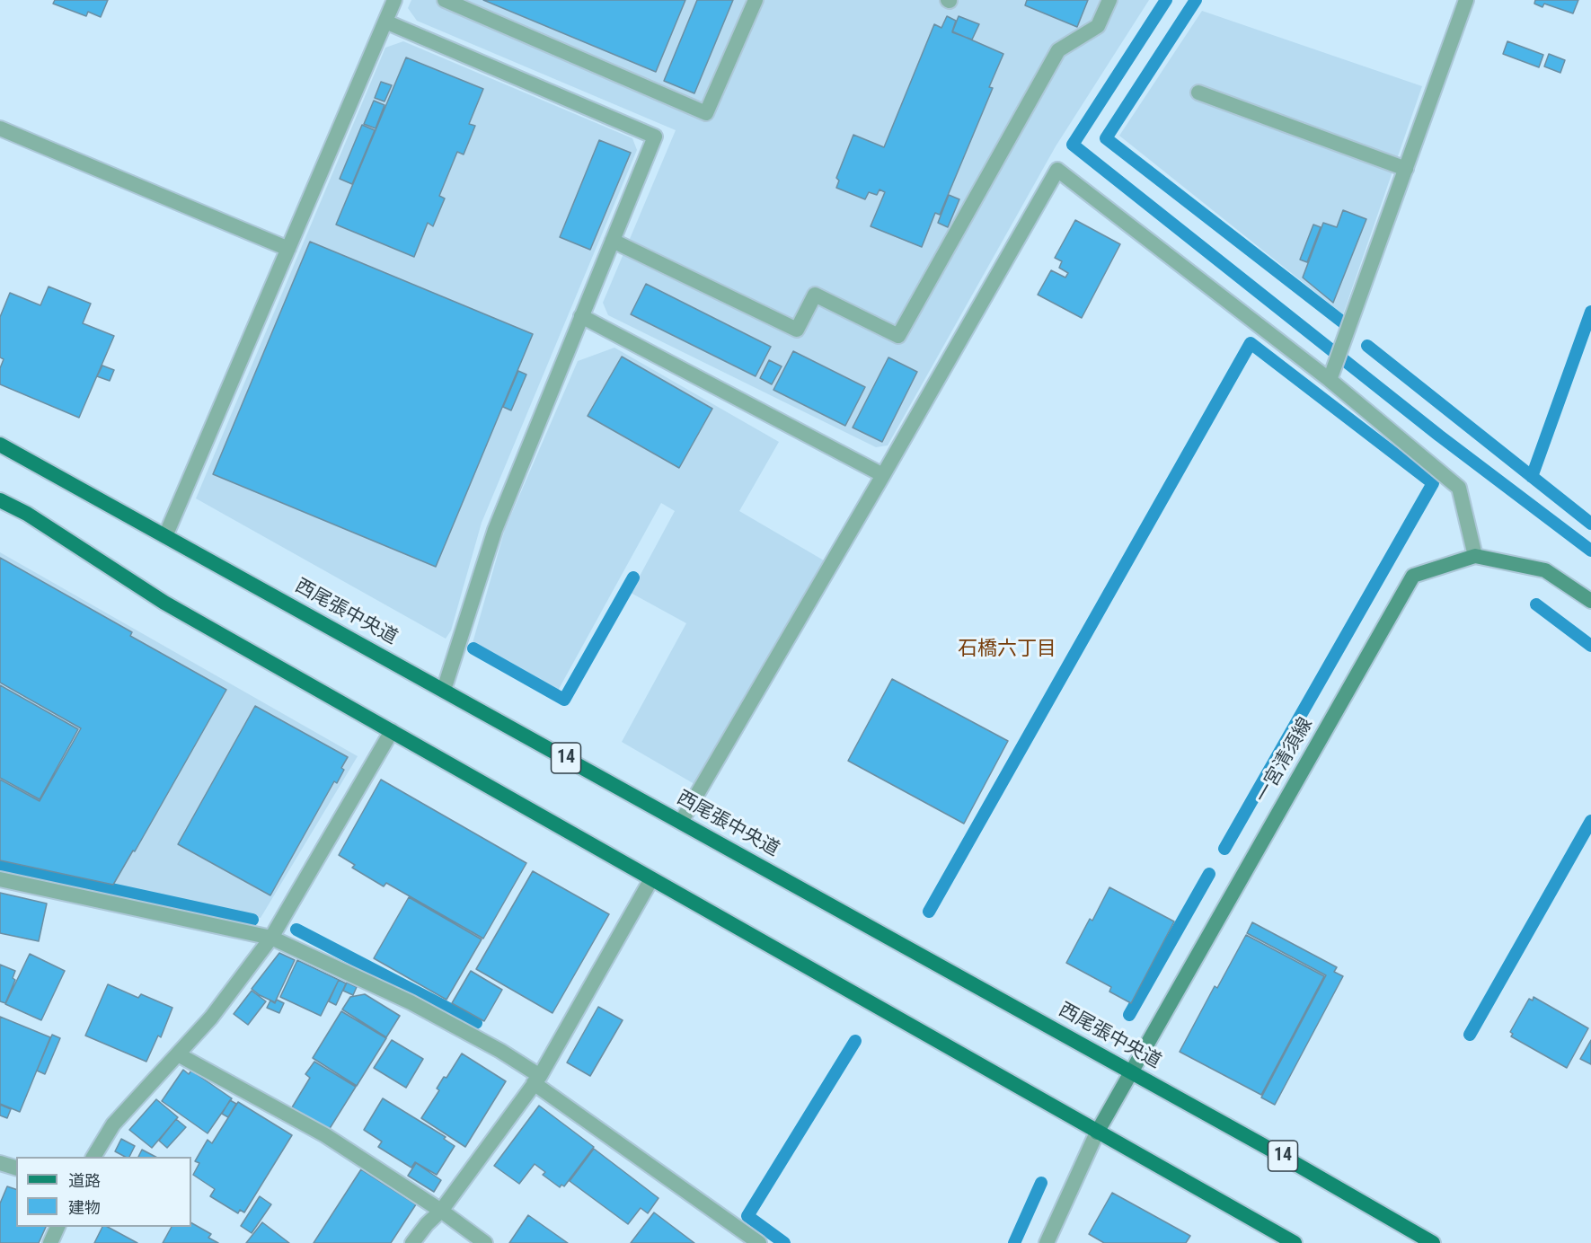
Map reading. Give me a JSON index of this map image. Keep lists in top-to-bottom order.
{
  "streets": {
    "main road": ["西尾張中央道", "14", "一宮清須線"]
  },
  "crossings": [
    ["西尾張中央道", "一宮清須線"]
  ],
  "districts": ["石橋六丁目"],
  "legend": ["道路", "建物"]
}
